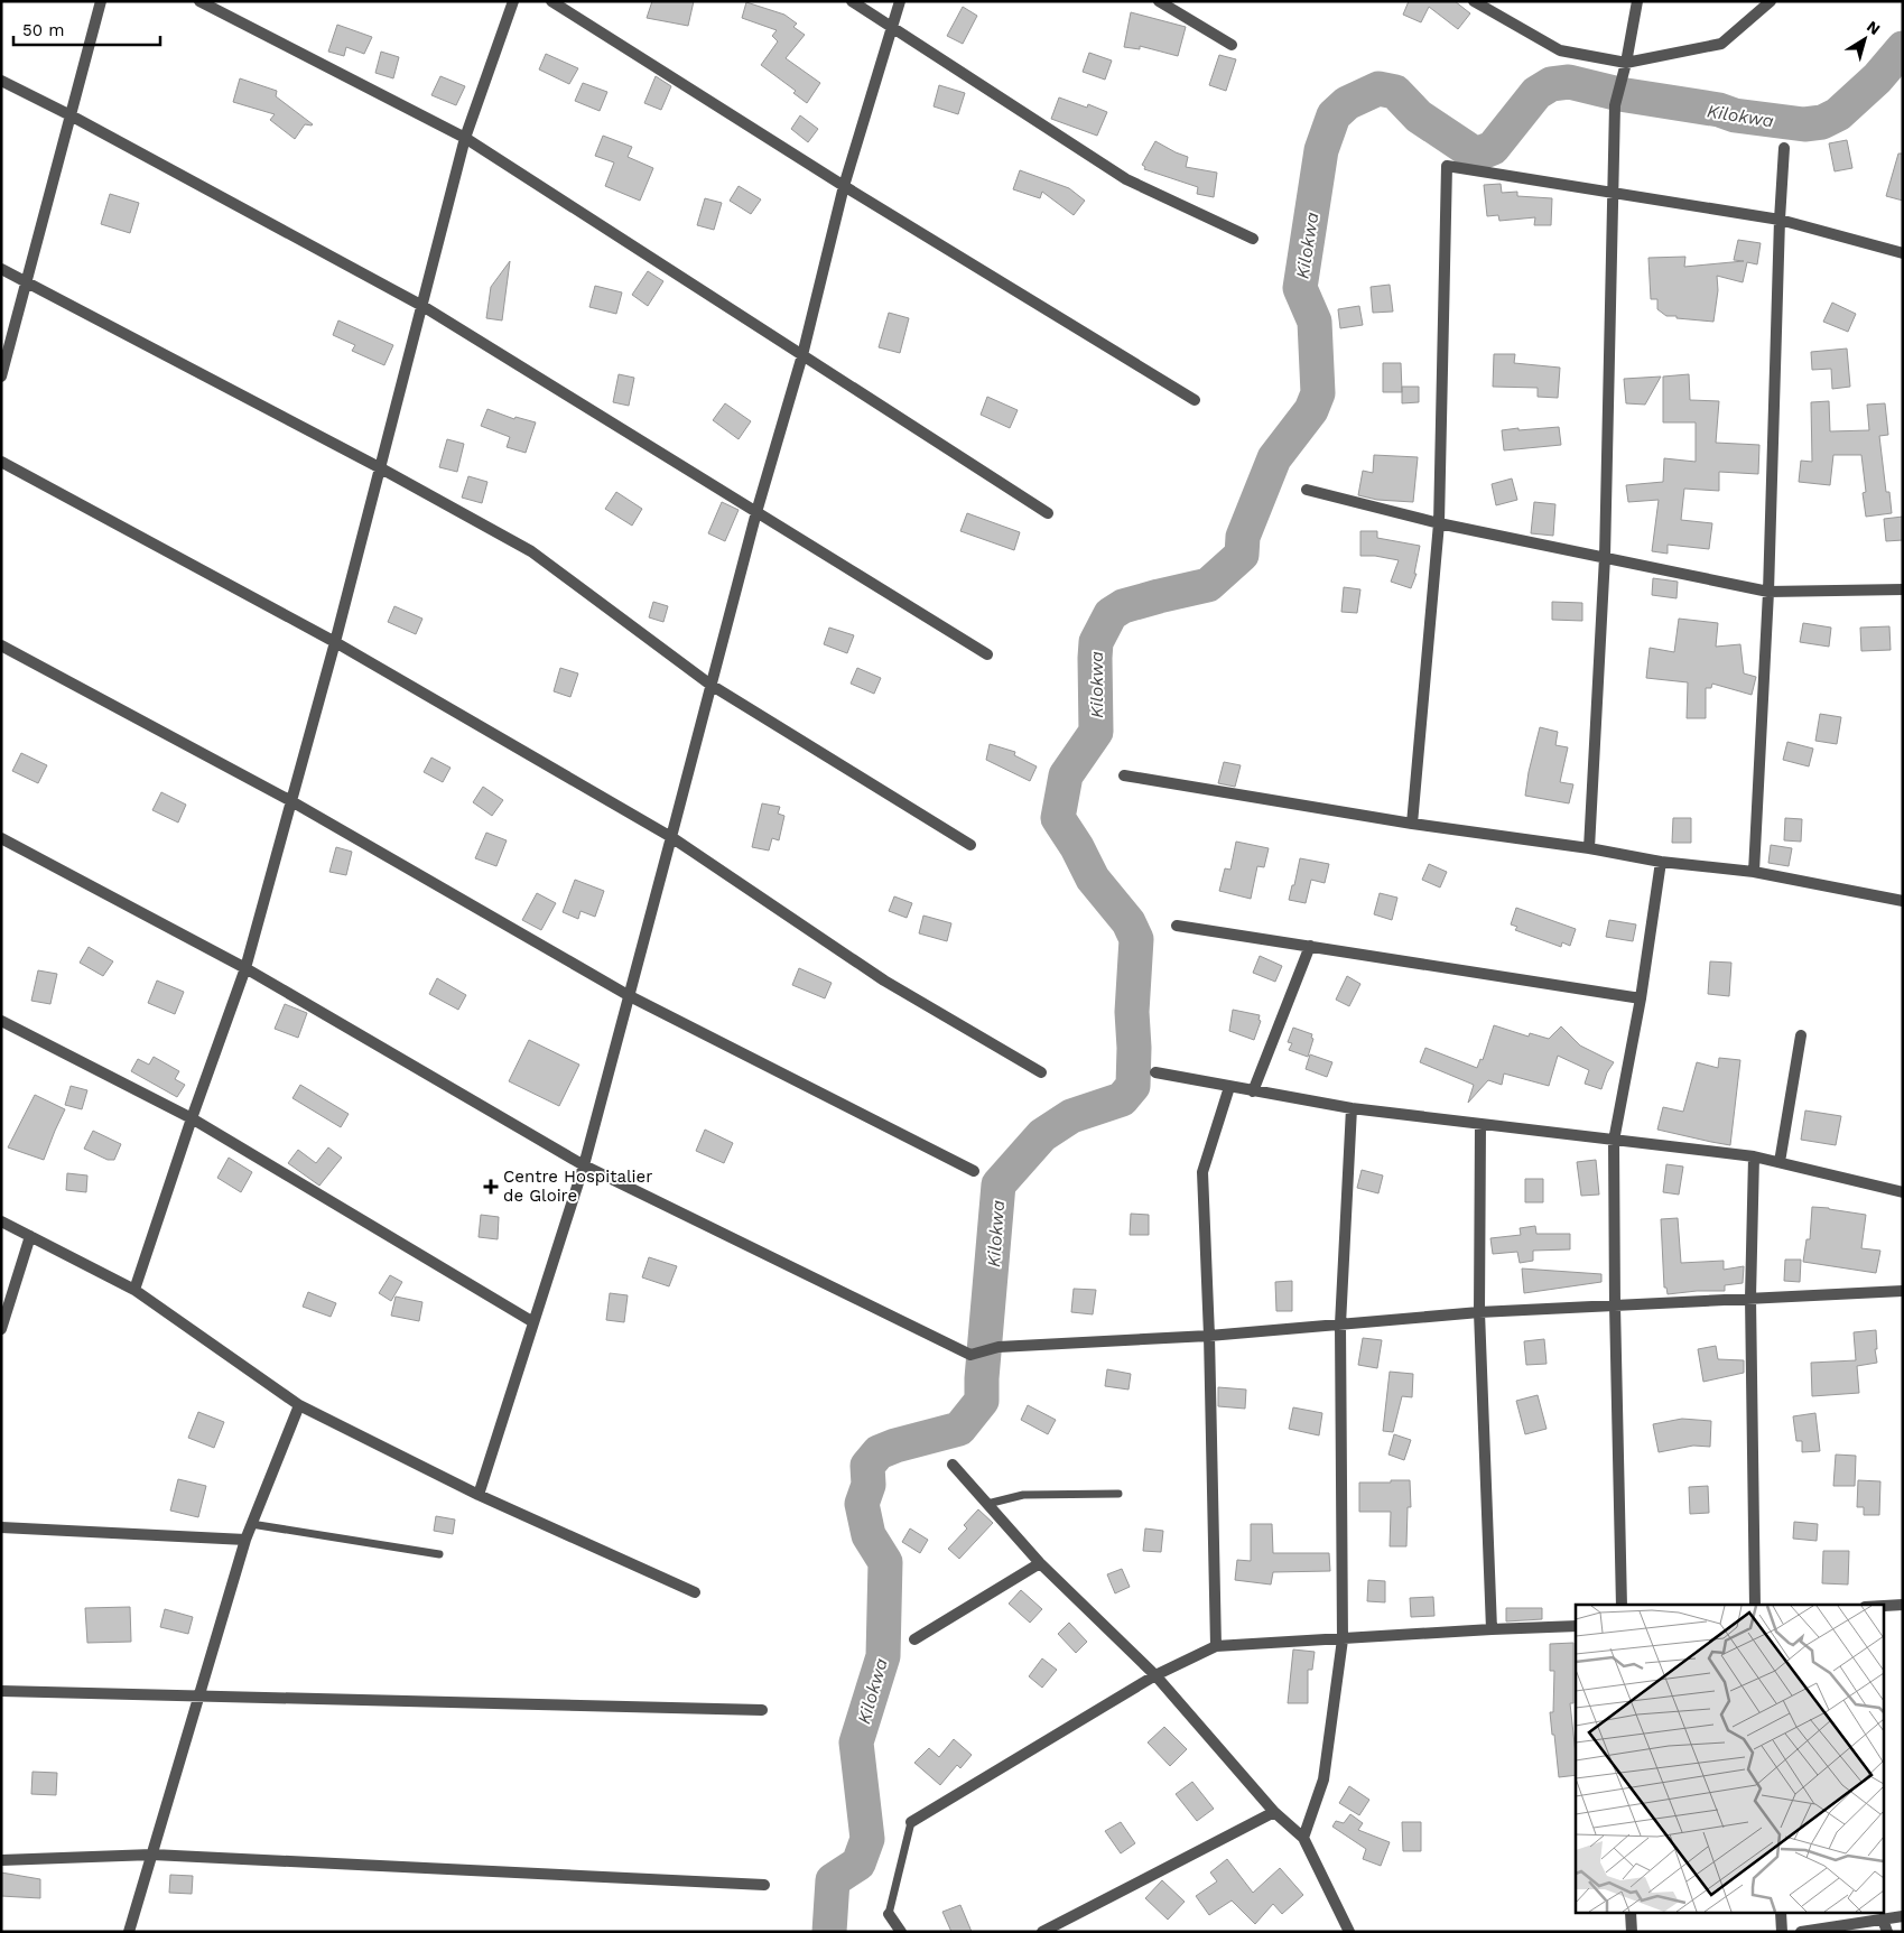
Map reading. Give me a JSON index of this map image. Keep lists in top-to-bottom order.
{
  "water": ["Kilokwa"],
  "places": {
    "health": ["Centre Hospitalier de Gloire"]
  },
  "scale_bar": "50 m",
  "north": "top right"
}
